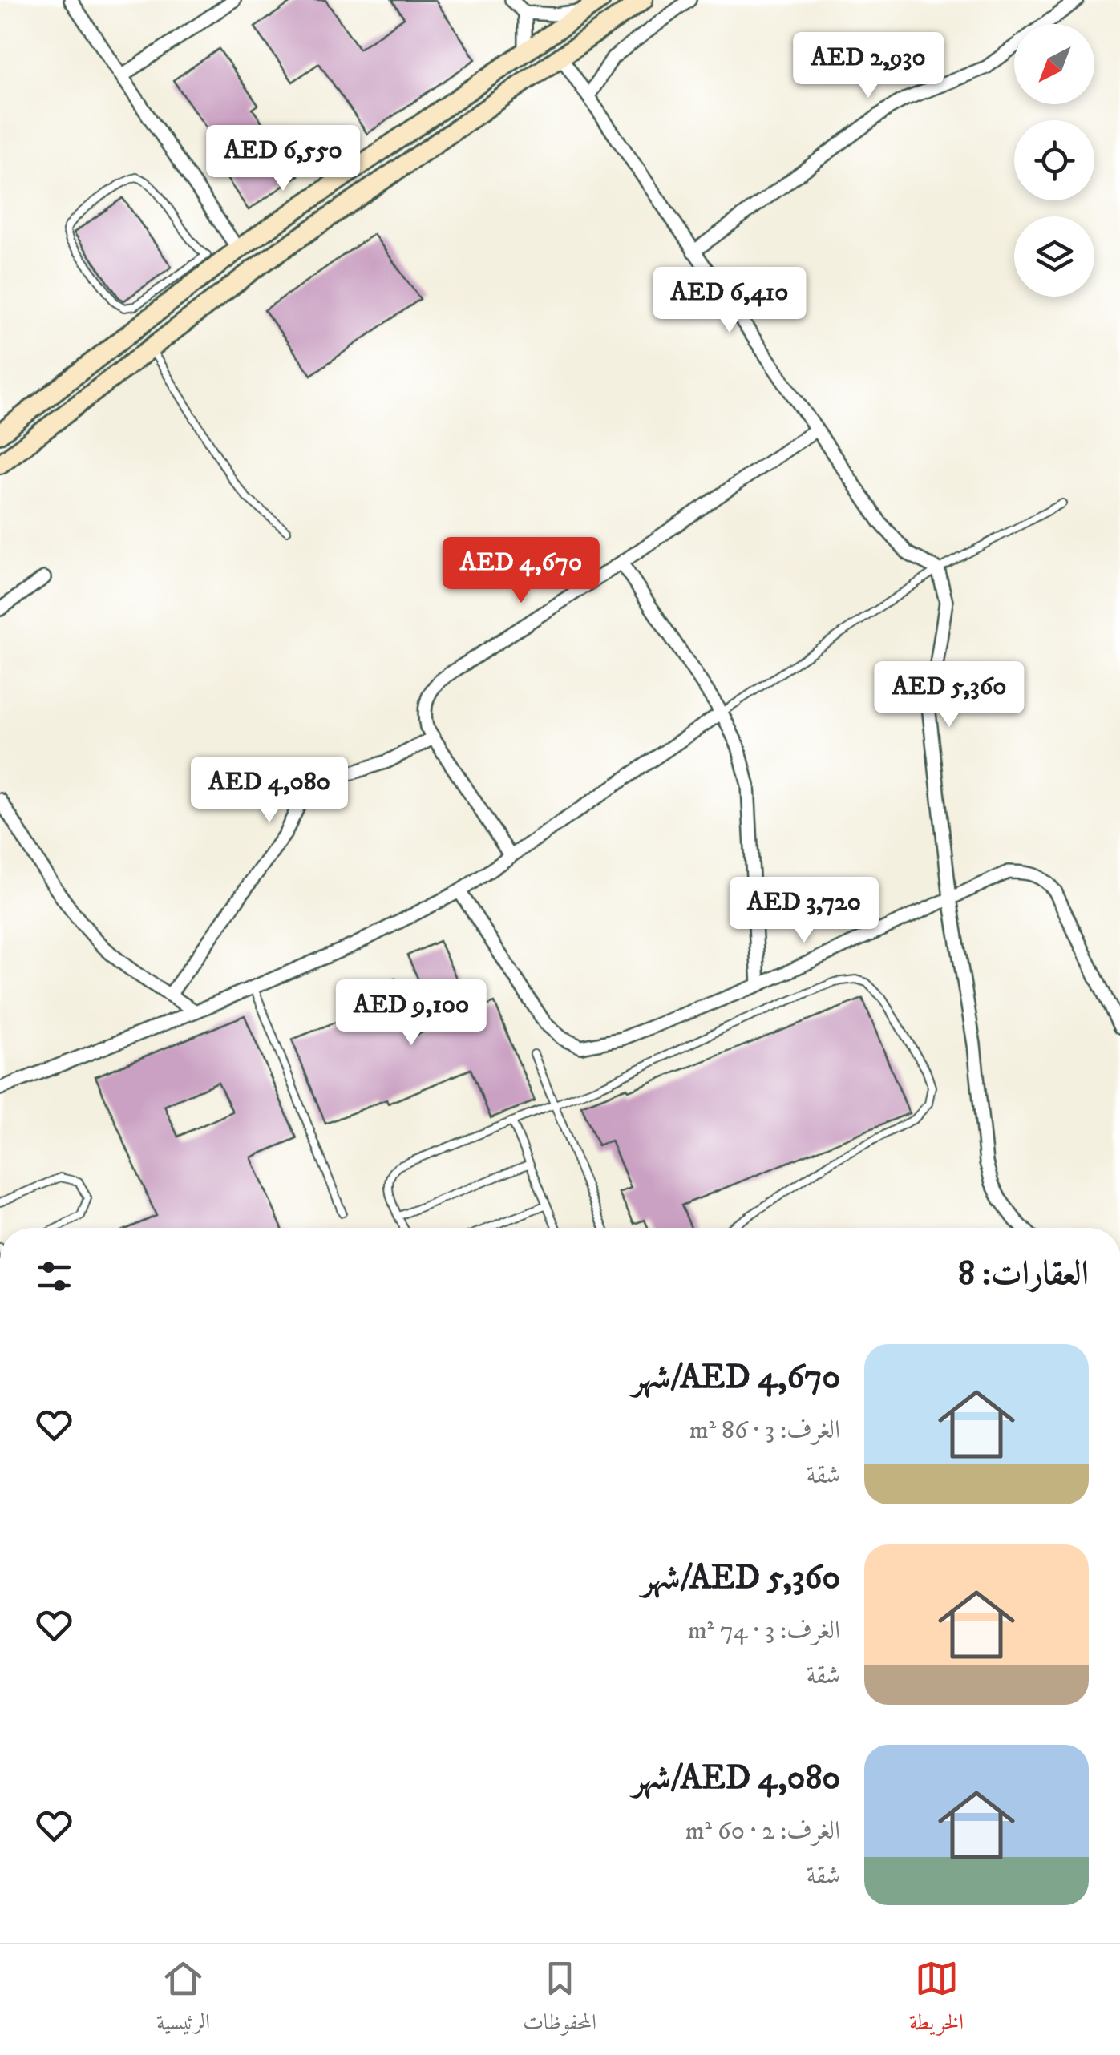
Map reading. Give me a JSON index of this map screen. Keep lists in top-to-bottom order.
{
  "north": "bottom left",
  "page": {
    "price": [
      "AED 2,930",
      "AED 6,550",
      "AED 6,410",
      "AED 4,670",
      "AED 5,360",
      "AED 4,080",
      "AED 3,720",
      "AED 9,100"
    ],
    "heading": "العقارات: 8",
    "list": [
      {
        "name": "AED 4,670/شهر",
        "note": "الغرف: 3 · 86 m² · شقة"
      },
      {
        "name": "AED 5,360/شهر",
        "note": "الغرف: 3 · 74 m² · شقة"
      },
      {
        "name": "AED 4,080/شهر",
        "note": "الغرف: 2 · 60 m² · شقة"
      }
    ],
    "tabs": ["الخريطة", "المحفوظات", "الرئيسية"]
  }
}
